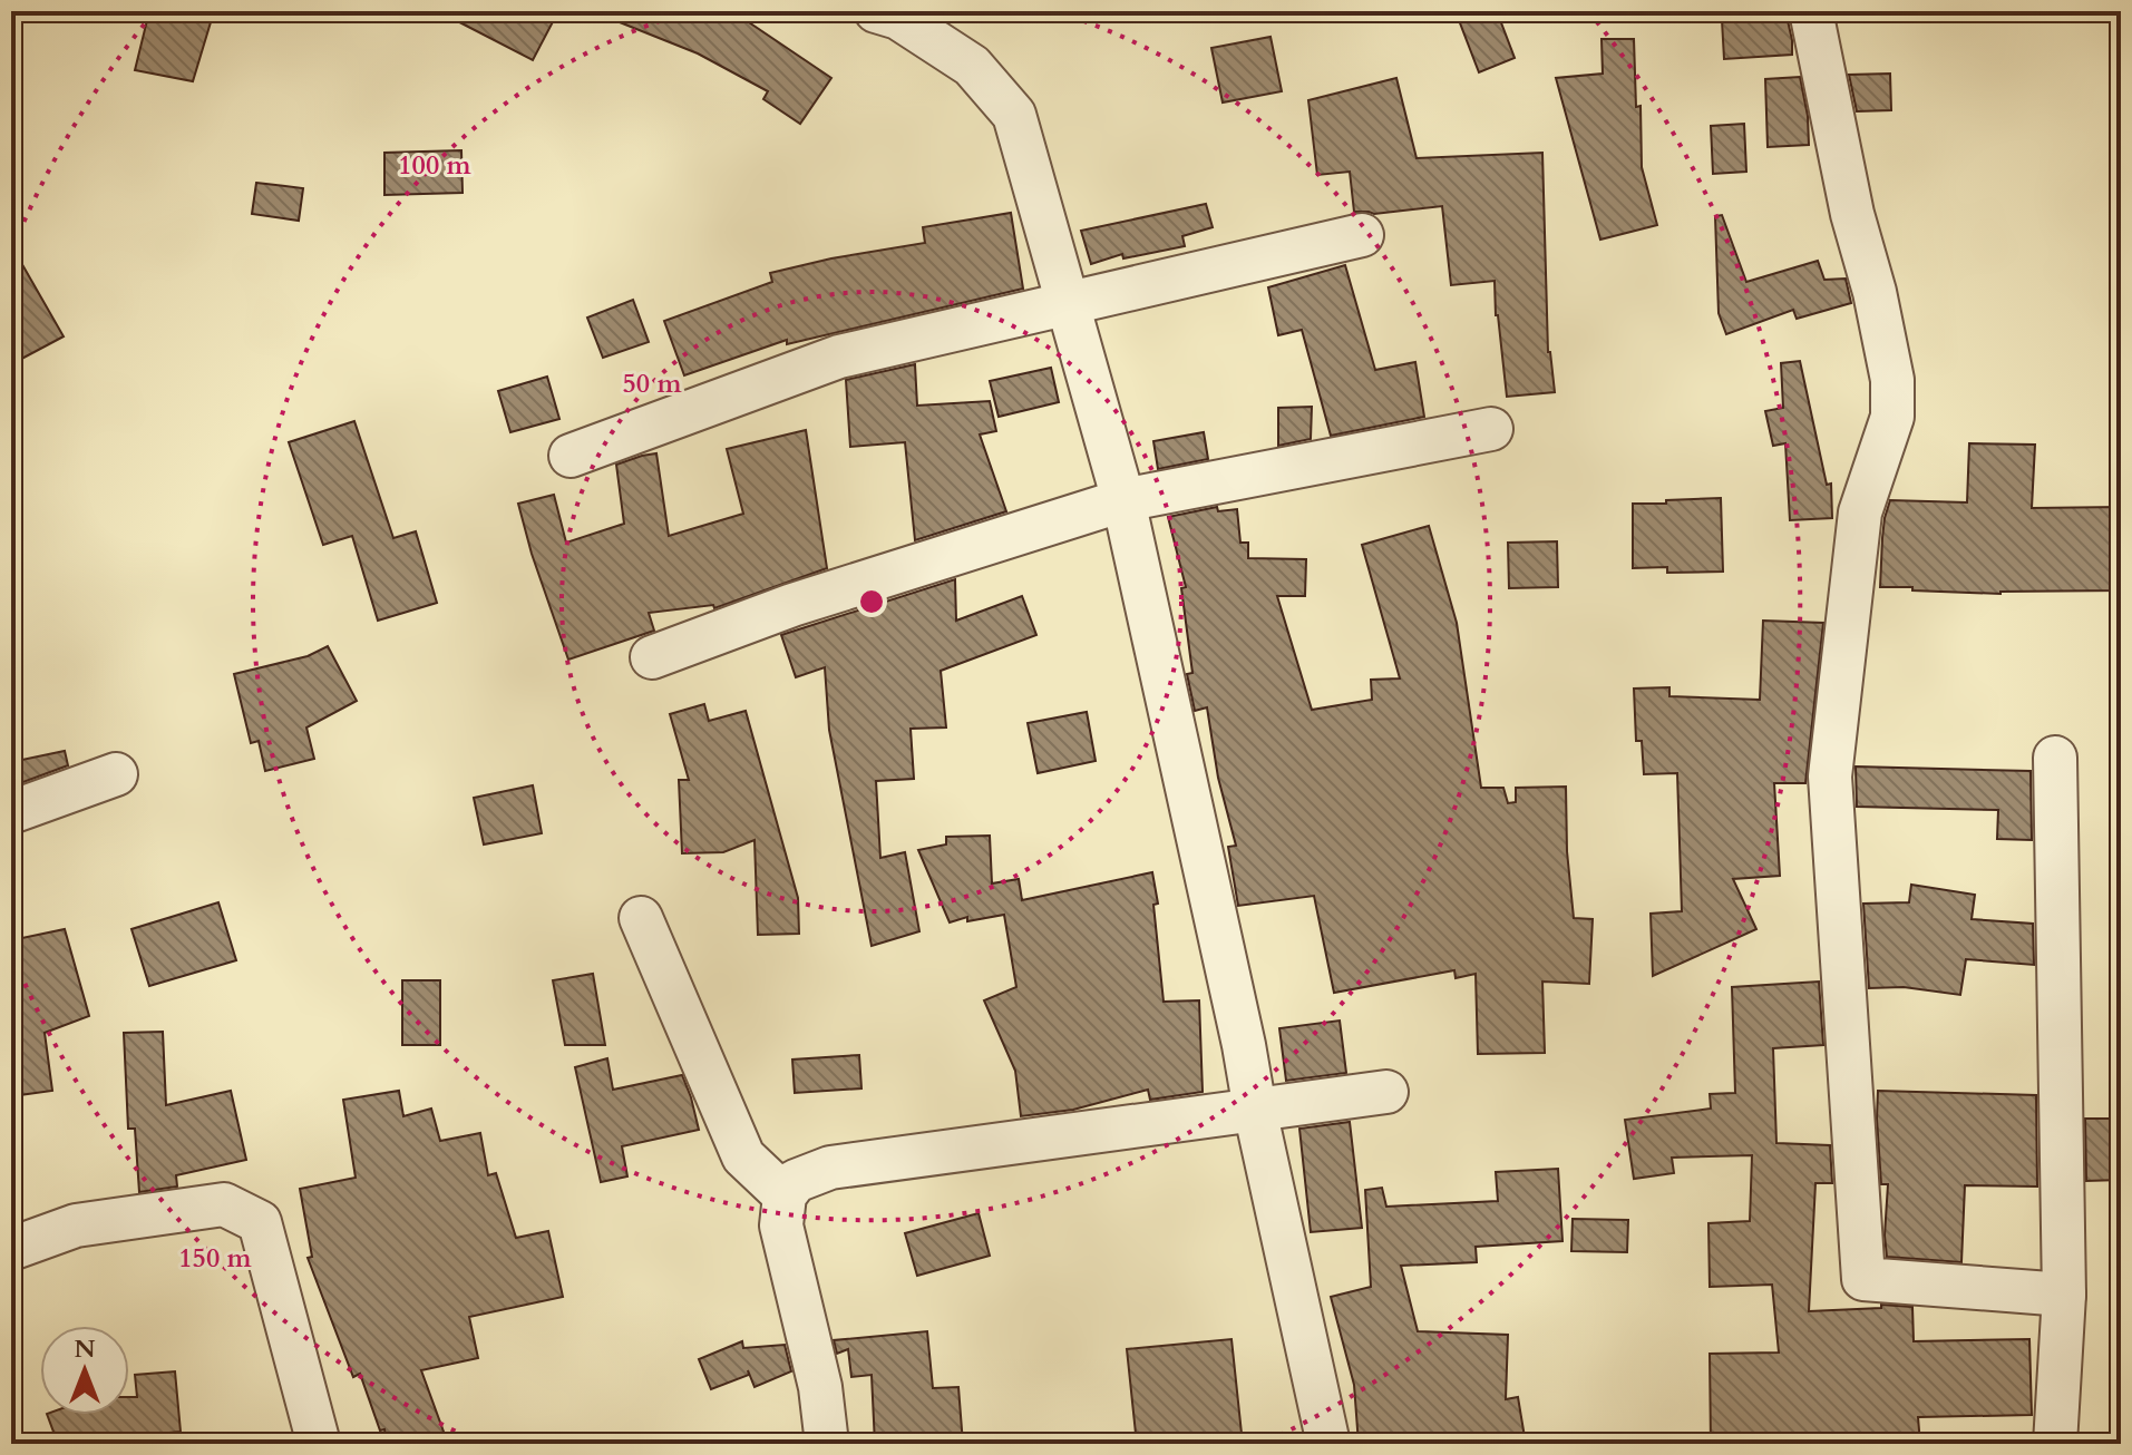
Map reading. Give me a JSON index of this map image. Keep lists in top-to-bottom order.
{
  "north": "top",
  "rings": ["100 m", "50 m", "150 m"]
}
